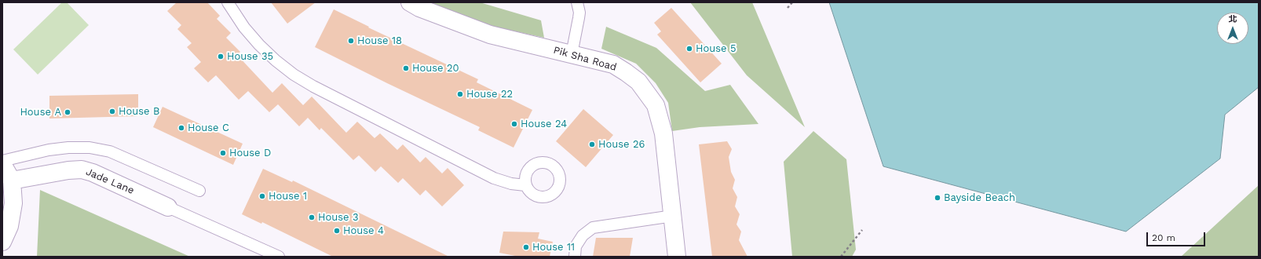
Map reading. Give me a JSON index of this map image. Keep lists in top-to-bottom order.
{
  "streets": {
    "street": ["Pik Sha Road", "Jade Lane"]
  },
  "places": [
    "House 18",
    "House 5",
    "House 35",
    "House 20",
    "House 22",
    "House B",
    "House A",
    "House 24",
    "House C",
    "House 26",
    "House D",
    "House 1",
    "Bayside Beach",
    "House 3",
    "House 4",
    "House 11"
  ],
  "scale_bar": "20 m",
  "north": "top"
}
